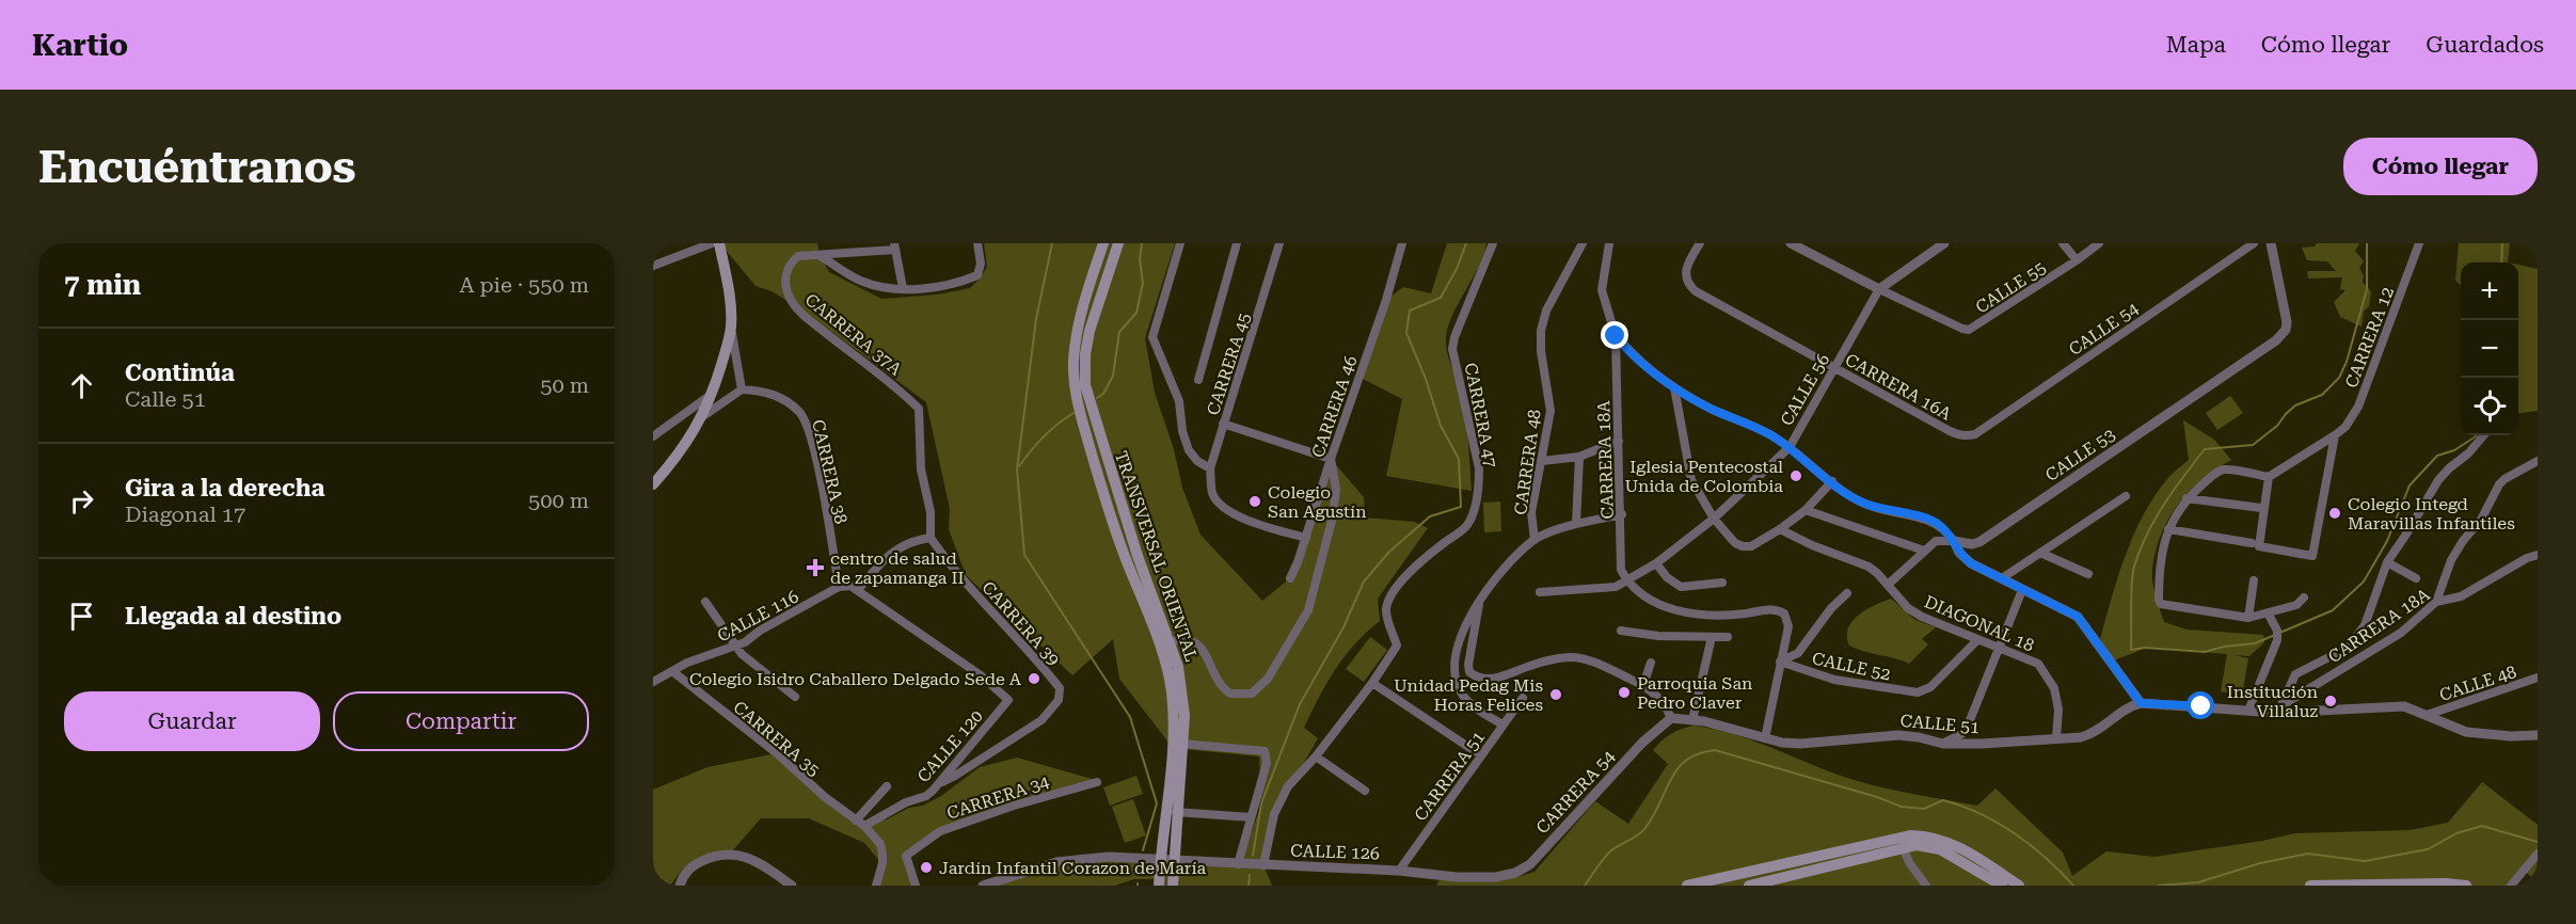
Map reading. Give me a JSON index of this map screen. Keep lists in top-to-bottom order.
{
  "streets": {
    "main road": ["TRANSVERSAL ORIENTAL"],
    "street": [
      "CALLE 55",
      "CALLE 54",
      "CARRERA 37A",
      "CARRERA 12",
      "CARRERA 45",
      "CARRERA 16A",
      "CALLE 56",
      "CARRERA 46",
      "CARRERA 47",
      "CALLE 53",
      "CARRERA 18A",
      "CARRERA 48",
      "CARRERA 38",
      "CALLE 116",
      "CARRERA 39",
      "DIAGONAL 18",
      "CALLE 52",
      "CALLE 48",
      "CALLE 51",
      "CARRERA 35",
      "CALLE 120",
      "CARRERA 51",
      "CARRERA 54",
      "CARRERA 34",
      "CALLE 126"
    ]
  },
  "crossings": [
    ["CALLE 55", "CALLE 56"],
    ["CALLE 54", "CARRERA 16A"],
    ["CARRERA 37A", "CARRERA 39"],
    ["CARRERA 45", "CARRERA 46"],
    ["CARRERA 16A", "CALLE 56"],
    ["CALLE 56", "CARRERA 18A"],
    ["CARRERA 47", "CALLE 126"],
    ["CALLE 53", "DIAGONAL 18"],
    ["CARRERA 48", "CARRERA 51"],
    ["CARRERA 38", "CALLE 116"],
    ["TRANSVERSAL ORIENTAL", "CALLE 126"],
    ["CALLE 116", "CARRERA 35"],
    ["CARRERA 39", "CALLE 120"],
    ["DIAGONAL 18", "CALLE 52"],
    ["DIAGONAL 18", "CALLE 51"],
    ["CALLE 51", "CARRERA 54"],
    ["CARRERA 35", "CALLE 120"],
    ["CARRERA 51", "CALLE 126"],
    ["CARRERA 54", "CALLE 126"]
  ],
  "places": {
    "other": [
      "Iglesia Pentecostal Unida de Colombia",
      "Colegio San Agustín",
      "Colegio Integd Maravillas Infantiles",
      "Colegio Isidro Caballero Delgado Sede A",
      "Parroquia San Pedro Claver",
      "Unidad Pedag Mis Horas Felices",
      "Institución Villaluz",
      "Jardín Infantil Corazon de María"
    ],
    "health": ["centro de salud de zapamanga II"]
  },
  "page": {
    "header": "Kartio",
    "nav": ["Mapa", "Cómo llegar", "Guardados"],
    "buttons": [
      "Cómo llegar",
      ["Guardar", "Compartir"]
    ],
    "title": "Encuéntranos",
    "heading": ["7 min", "A pie · 550 m"],
    "map_buttons": ["+", "−"],
    "list": [
      ["Continúa", "Calle 51", "50 m"],
      ["Gira a la derecha", "Diagonal 17", "500 m"],
      "Llegada al destino"
    ]
  }
}
